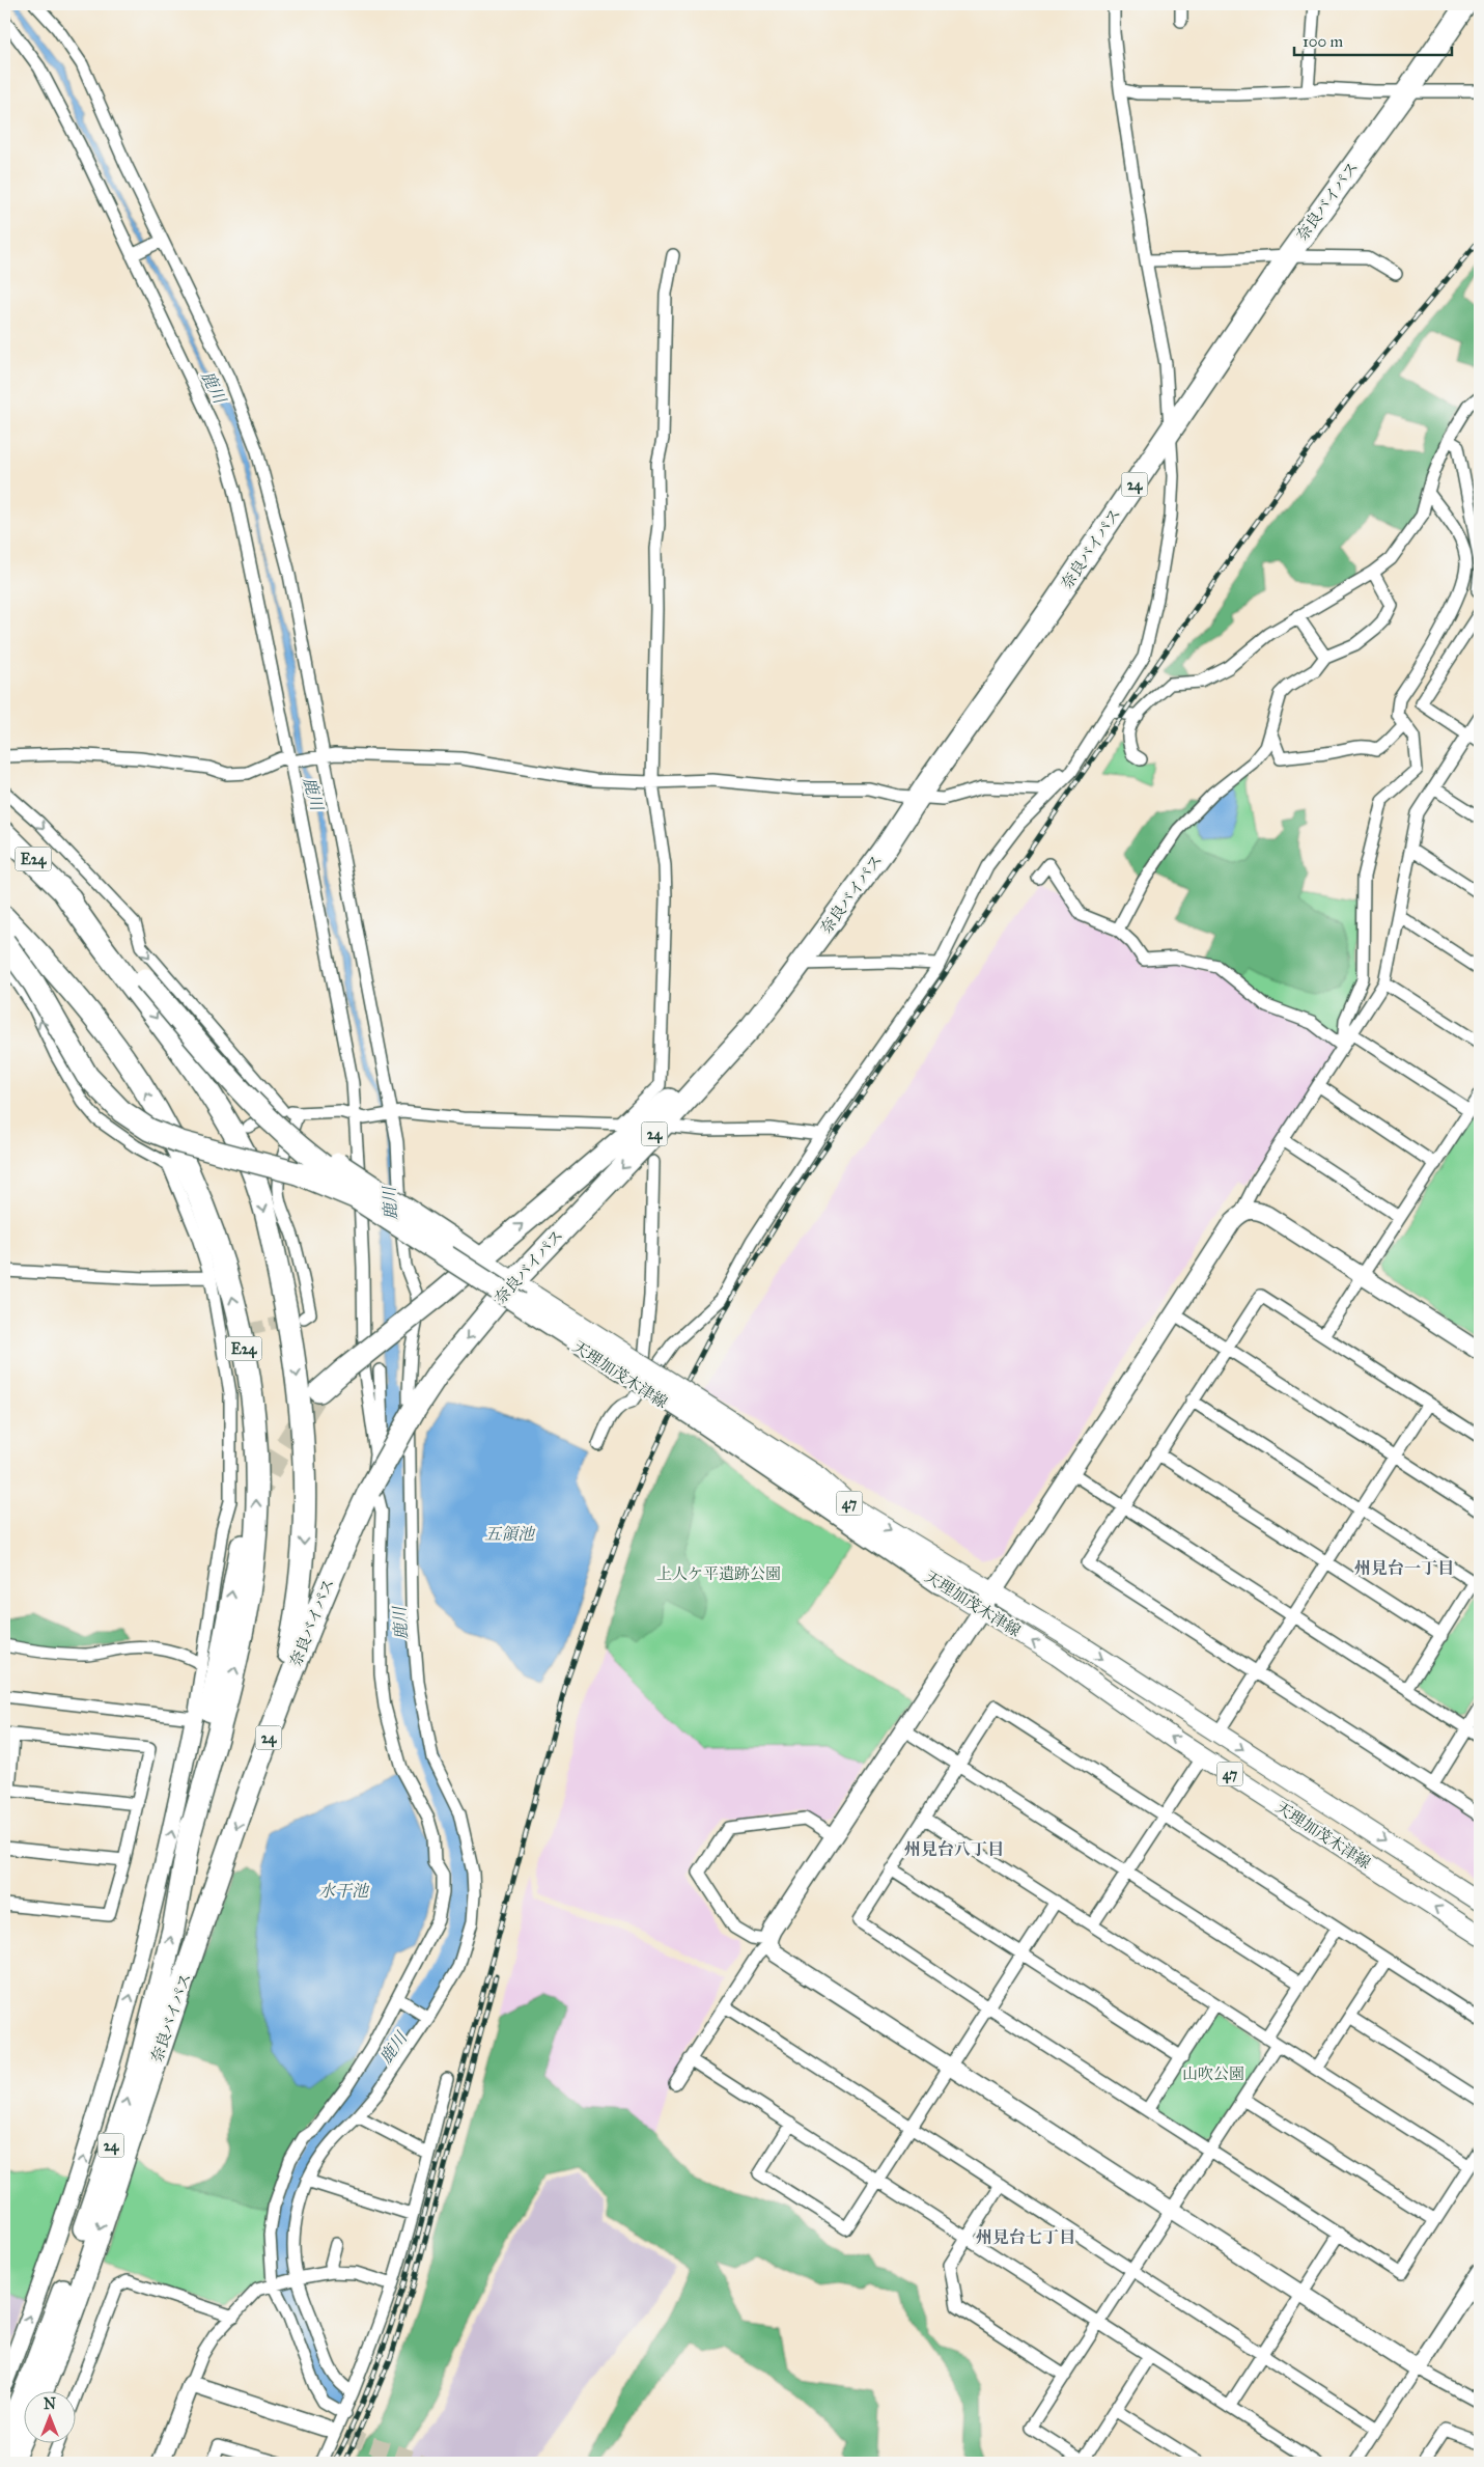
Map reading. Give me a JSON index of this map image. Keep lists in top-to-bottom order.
{
  "streets": {
    "highway": ["奈良バイパス", "24", "E24"],
    "main road": ["天理加茂木津線", "47"]
  },
  "crossings": [
    ["奈良バイパス", "E24"],
    ["奈良バイパス", "天理加茂木津線"]
  ],
  "districts": ["州見台一丁目", "州見台八丁目", "州見台七丁目"],
  "water": ["鹿川", "五領池", "水干池"],
  "parks": ["上人ケ平遺跡公園", "山吹公園"],
  "scale_bar": "100 m",
  "north": "top"
}
